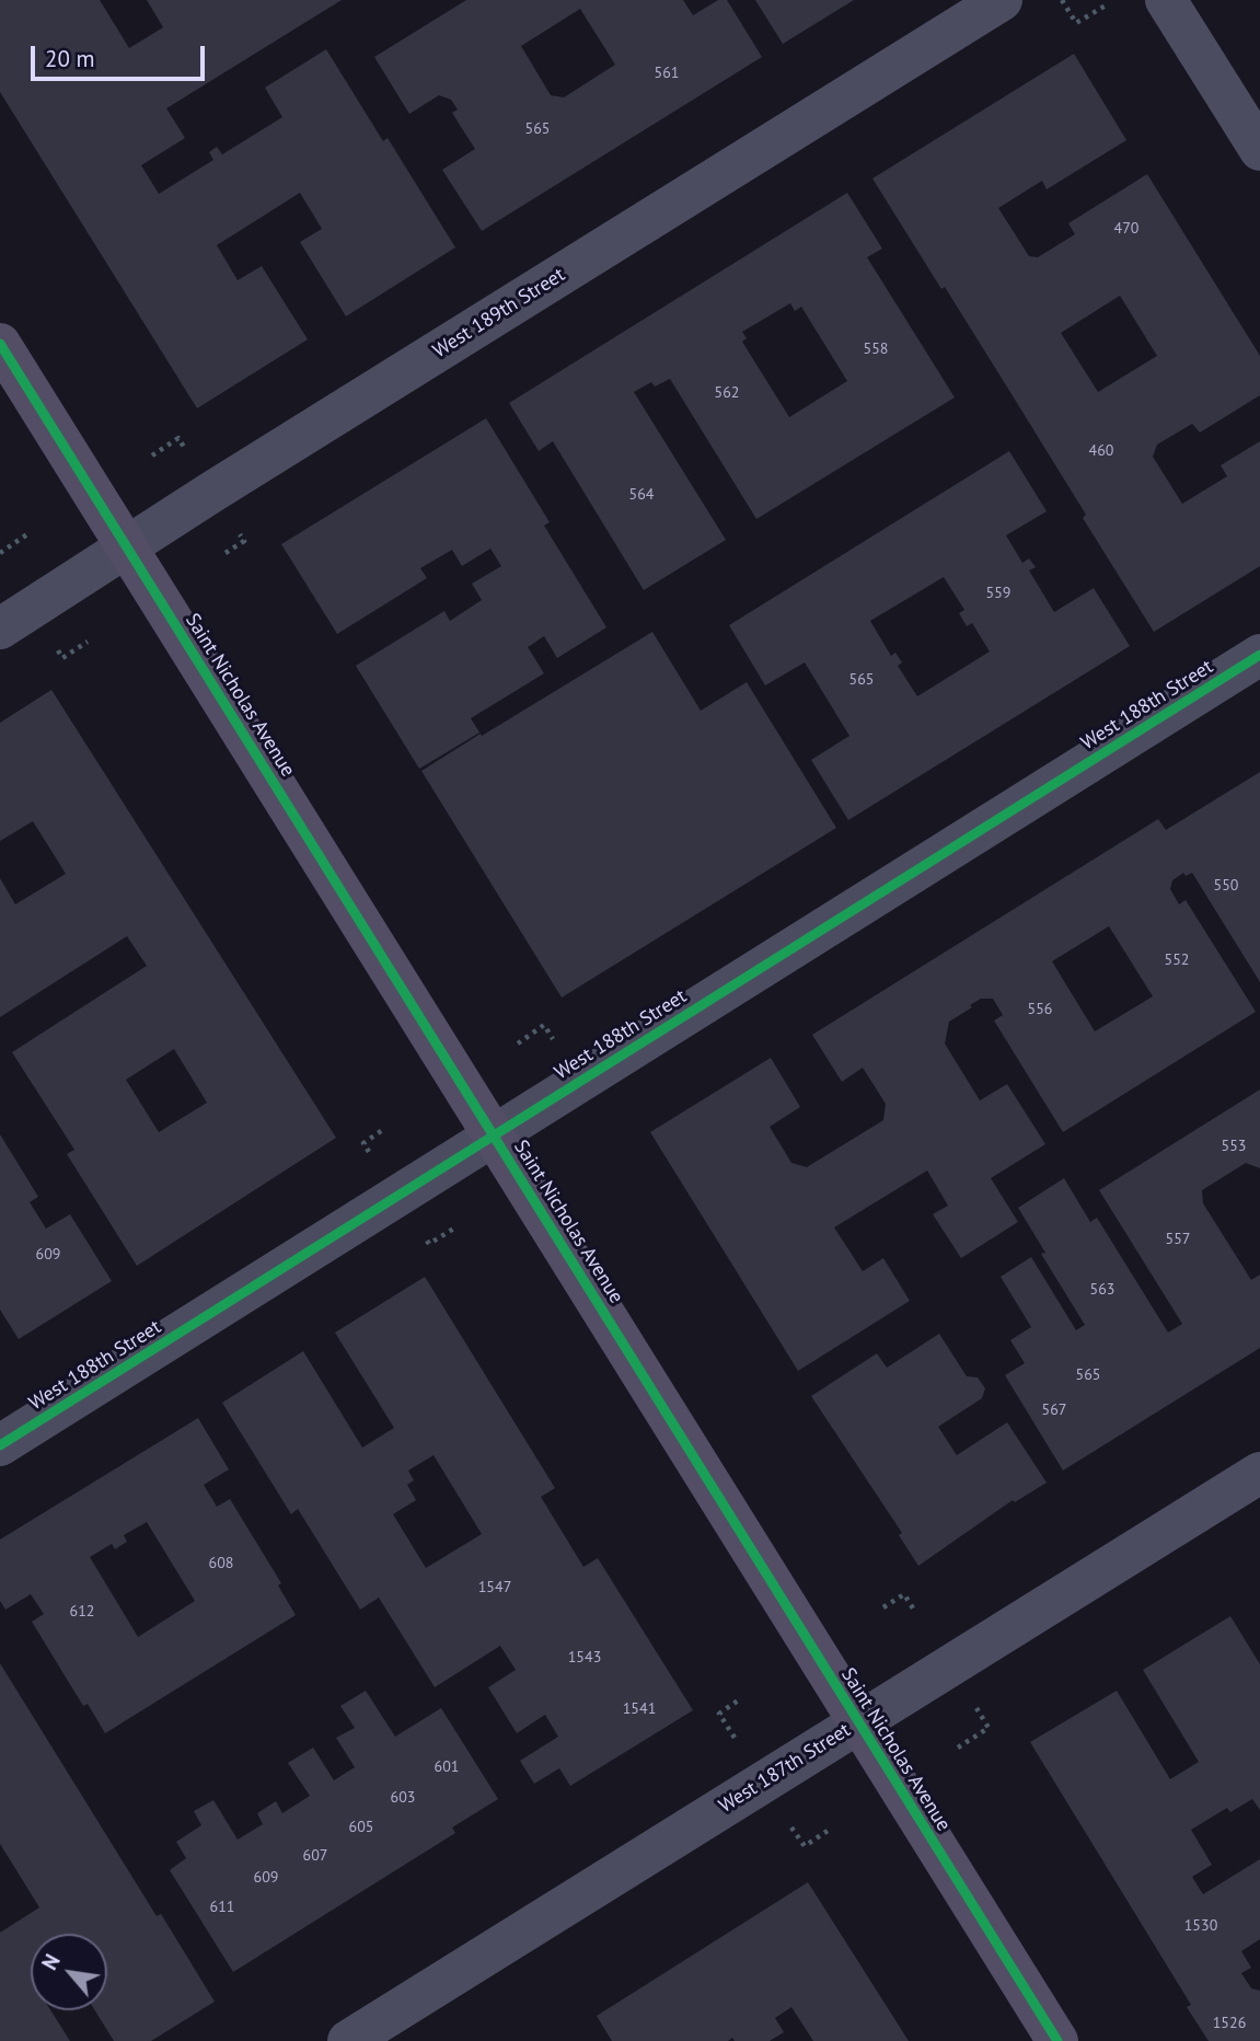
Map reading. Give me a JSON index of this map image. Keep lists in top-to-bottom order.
{
  "streets": {
    "main road": ["Saint Nicholas Avenue"],
    "street": ["West 189th Street", "West 188th Street", "West 187th Street"]
  },
  "crossings": [
    ["West 189th Street", "Saint Nicholas Avenue"],
    ["Saint Nicholas Avenue", "West 188th Street"],
    ["Saint Nicholas Avenue", "West 187th Street"]
  ],
  "house_numbers": [
    "561",
    "565",
    "470",
    "558",
    "562",
    "460",
    "564",
    "559",
    "565",
    "550",
    "552",
    "556",
    "553",
    "557",
    "609",
    "563",
    "565",
    "567",
    "608",
    "1547",
    "612",
    "1543",
    "1541",
    "601",
    "603",
    "605",
    "607",
    "609",
    "611",
    "1530",
    "1526"
  ],
  "scale_bar": "20 m",
  "north": "top left"
}
